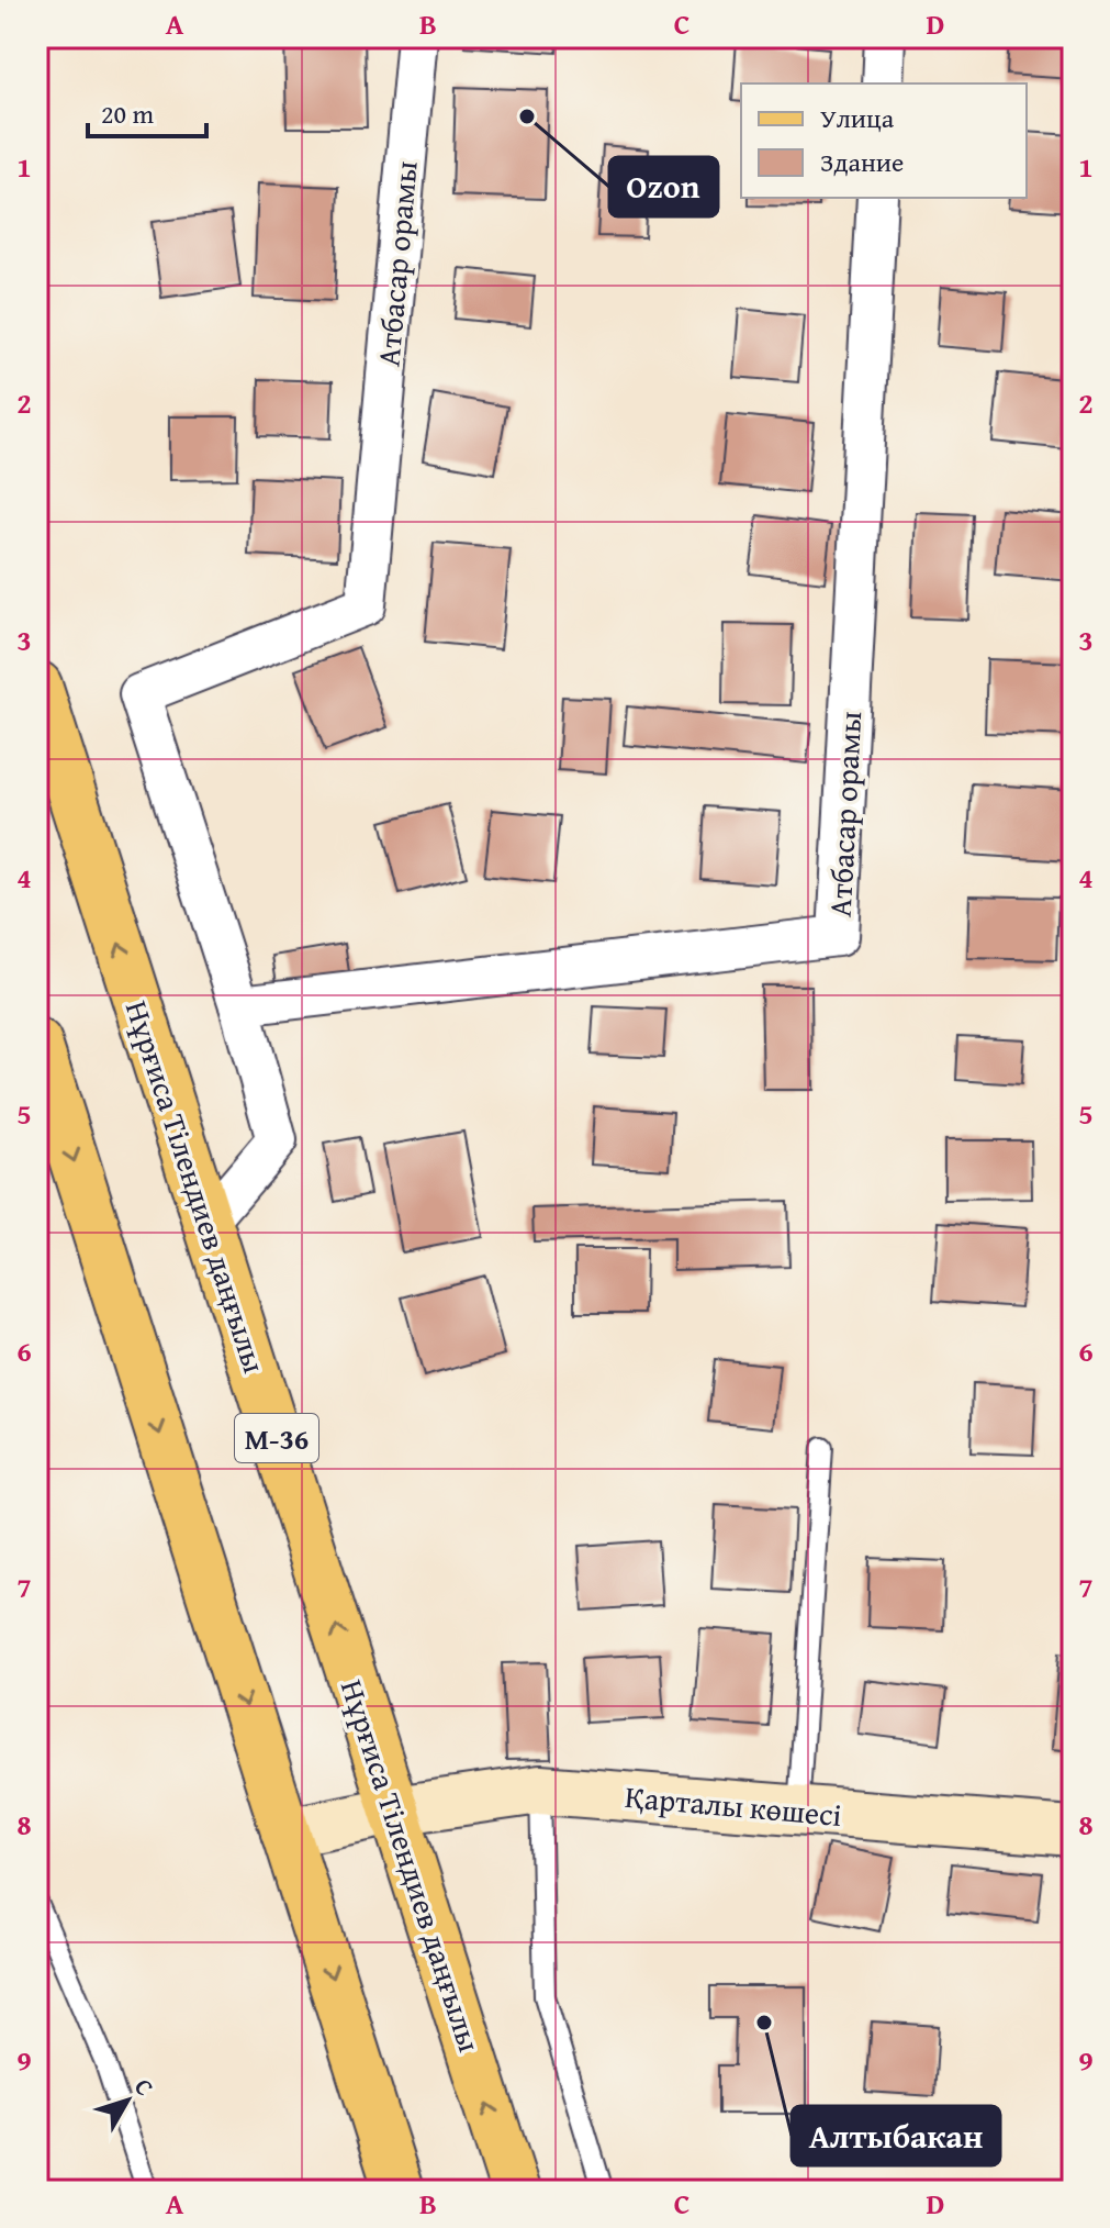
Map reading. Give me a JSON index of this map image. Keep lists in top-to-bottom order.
{
  "streets": {
    "main road": ["Нұрғиса Тілендиев даңғылы", "M-36"],
    "street": ["Атбасар орамы", "Қарталы көшесі"]
  },
  "crossings": [
    ["Атбасар орамы", "Нұрғиса Тілендиев даңғылы"],
    ["Нұрғиса Тілендиев даңғылы", "Қарталы көшесі"]
  ],
  "places": ["Ozon", "Алтыбакан"],
  "legend": ["Улица", "Здание"],
  "scale_bar": "20 m",
  "north": "top right",
  "grid": {
    "columns": [
      "A",
      "B",
      "C",
      "D"
    ],
    "rows": [
      "1",
      "2",
      "3",
      "4",
      "5",
      "6",
      "7",
      "8",
      "9"
    ]
  }
}
